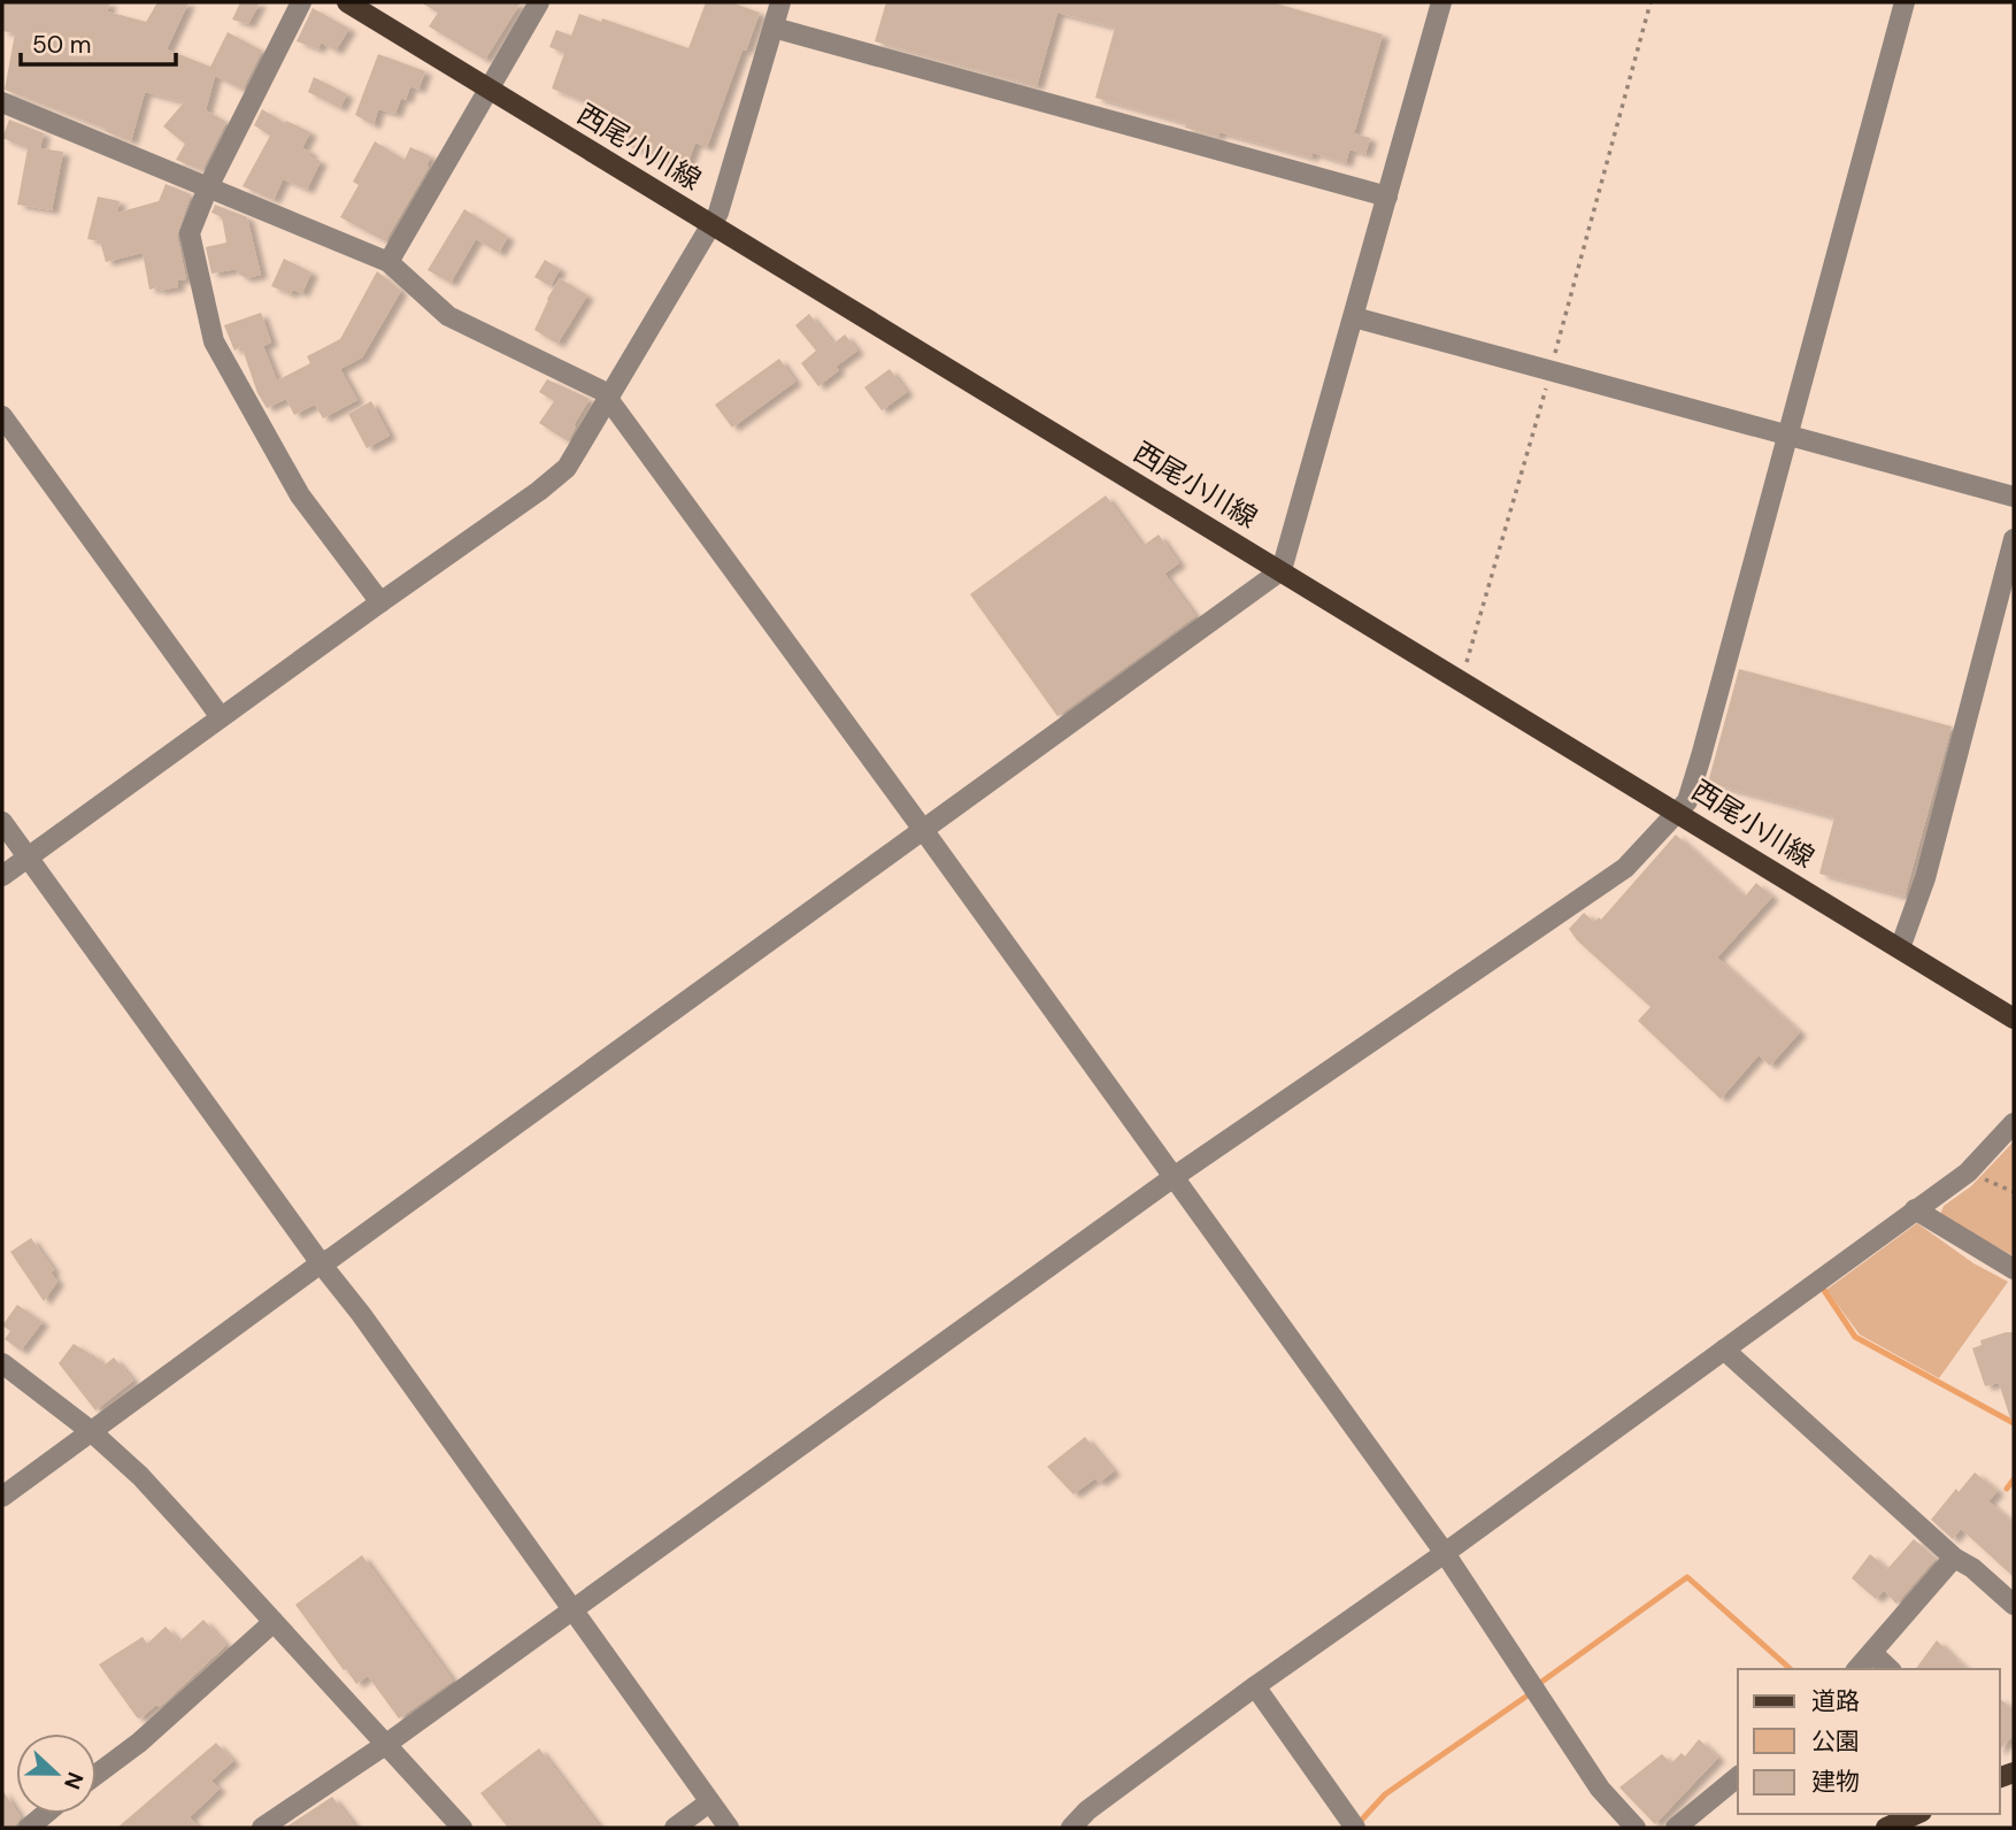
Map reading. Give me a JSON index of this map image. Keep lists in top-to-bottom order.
{
  "streets": {
    "main road": ["西尾小川線"]
  },
  "legend": ["道路", "公園", "建物"],
  "scale_bar": "50 m",
  "north": "right"
}
